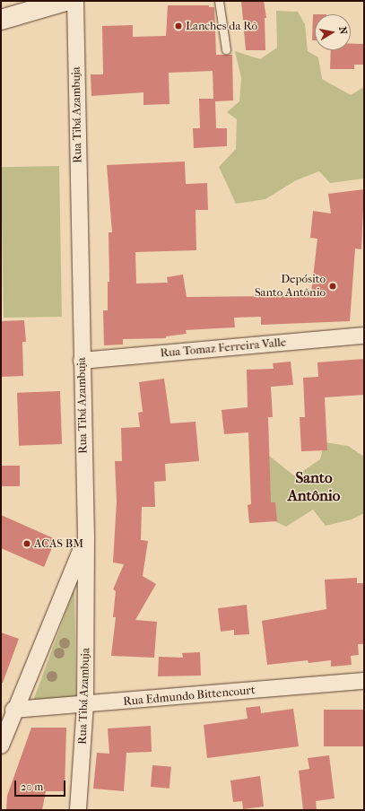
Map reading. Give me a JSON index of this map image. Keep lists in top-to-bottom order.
{
  "streets": {
    "street": ["Rua Tibá Azambuja", "Rua Tomaz Ferreira Valle", "Rua Edmundo Bittencourt"]
  },
  "crossings": [
    ["Rua Tibá Azambuja", "Rua Tomaz Ferreira Valle"],
    ["Rua Tibá Azambuja", "Rua Edmundo Bittencourt"]
  ],
  "districts": ["Santo Antônio"],
  "places": ["Lanches da Rô", "Depósito Santo Antônio", "ACAS BM"],
  "scale_bar": "20 m",
  "north": "right"
}
